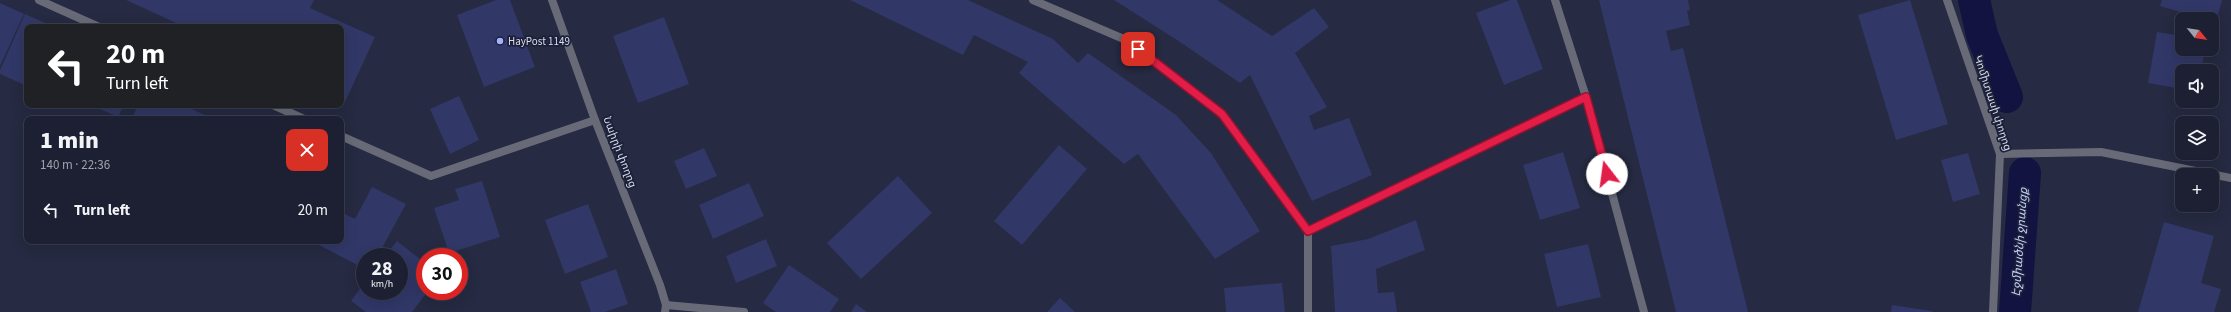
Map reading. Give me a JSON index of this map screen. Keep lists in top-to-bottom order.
{
  "streets": {
    "street": ["Կոմիտասի փողոց", "Նաիրի փողոց"]
  },
  "water": ["Էջմիածնի ջրանցք"],
  "places": ["HayPost 1149"],
  "north": "bottom right",
  "page": {
    "map_buttons": "+",
    "turn": ["20 m", "Turn left"],
    "heading": ["1 min", "140 m · 22:36"],
    "list": [
      {
        "name": "Turn left",
        "value": "20 m"
      }
    ],
    "speed": "28 km/h",
    "limit": "30"
  }
}
